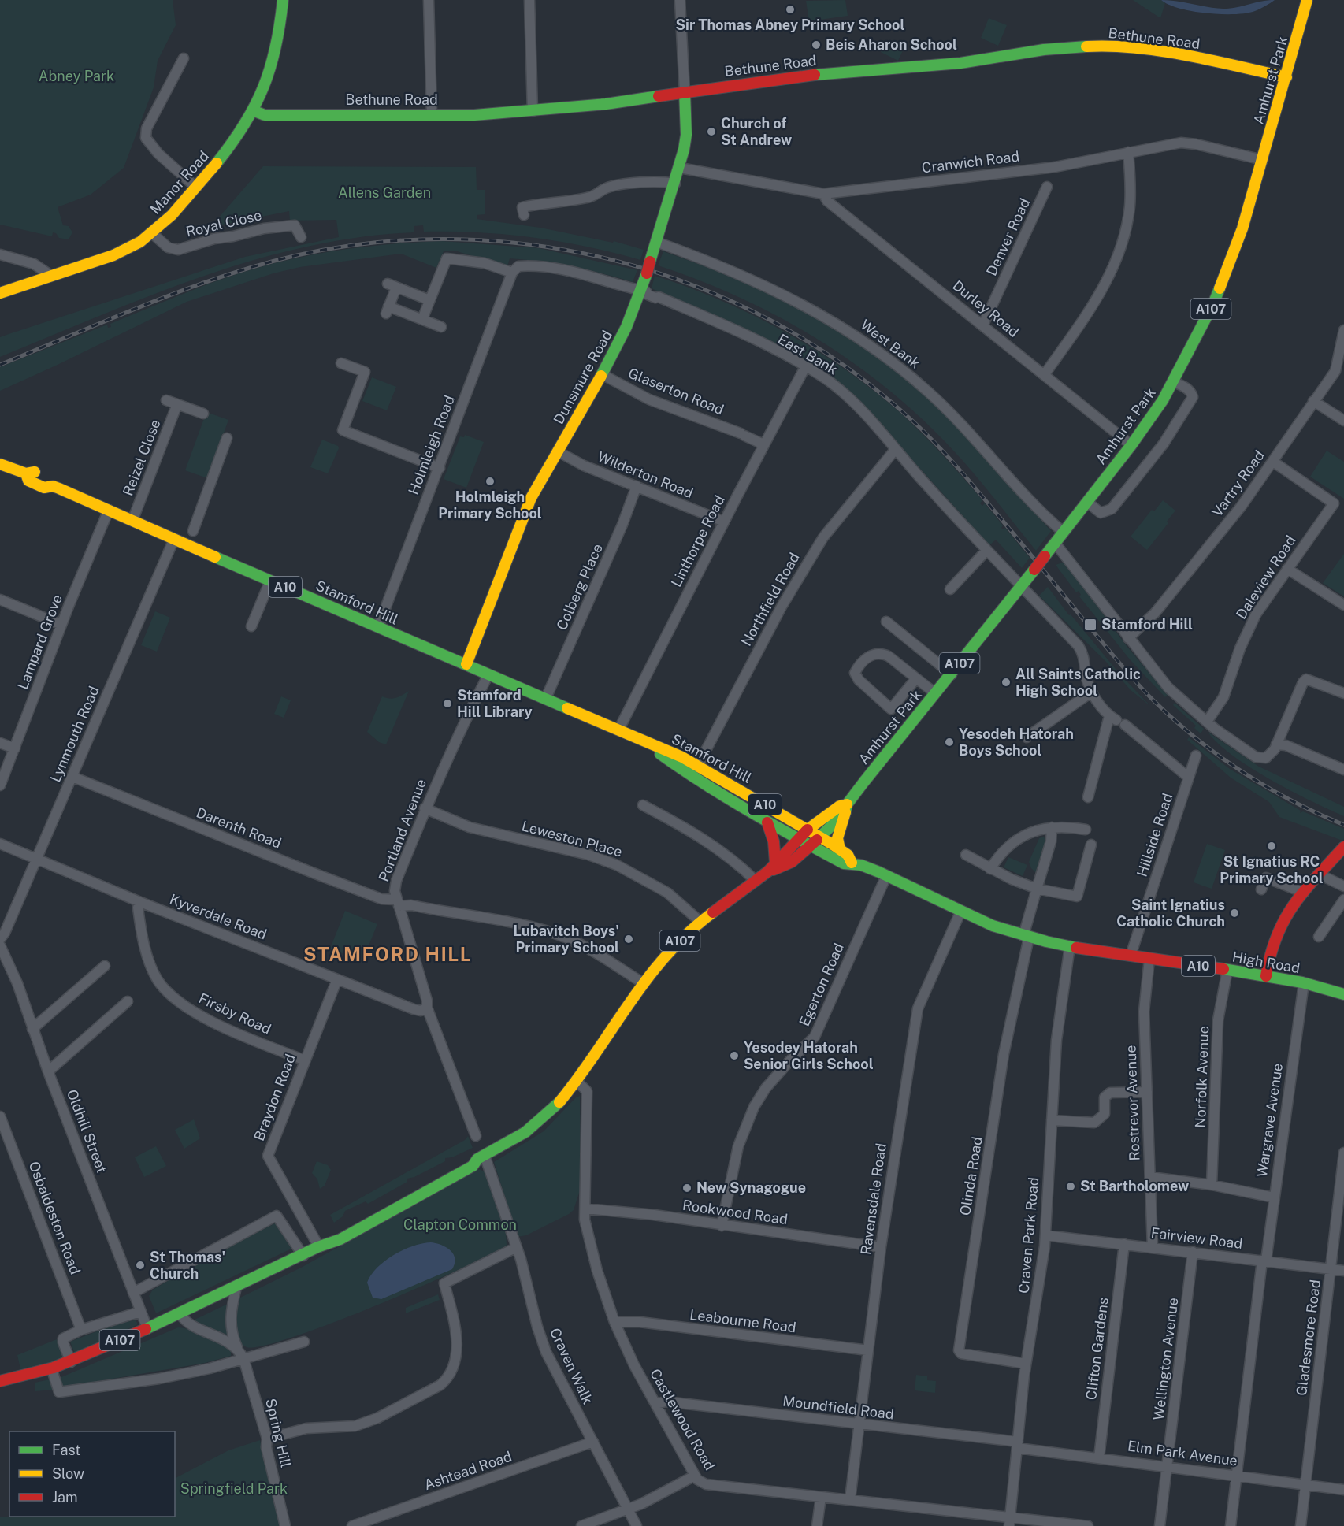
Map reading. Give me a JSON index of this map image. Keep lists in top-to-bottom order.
{
  "streets": {
    "main road": [
      "Bethune Road",
      "Amhurst Park",
      "Manor Road",
      "A107",
      "Dunsmure Road",
      "A10",
      "Stamford Hill",
      "High Road"
    ],
    "street": [
      "Cranwich Road",
      "Royal Close",
      "Denver Road",
      "Durley Road",
      "West Bank",
      "East Bank",
      "Glaserton Road",
      "Holmleigh Road",
      "Reizel Close",
      "Wilderton Road",
      "Vartry Road",
      "Linthorpe Road",
      "Daleview Road",
      "Colberg Place",
      "Northfield Road",
      "Lampard Grove",
      "Lynmouth Road",
      "Darenth Road",
      "Portland Avenue",
      "Hillside Road",
      "Leweston Place",
      "Kyverdale Road",
      "Egerton Road",
      "Firsby Road",
      "Norfolk Avenue",
      "Braydon Road",
      "Rostrevor Avenue",
      "Wargrave Avenue",
      "Oldhill Street",
      "Olinda Road",
      "Ravensdale Road",
      "Rookwood Road",
      "Osbaldeston Road",
      "Craven Park Road",
      "Fairview Road",
      "Leabourne Road",
      "Gladesmore Road",
      "Clifton Gardens",
      "Wellington Avenue",
      "Craven Walk",
      "Moundfield Road",
      "Castlewood Road",
      "Spring Hill",
      "Elm Park Avenue",
      "Ashtead Road"
    ]
  },
  "crossings": [
    ["Bethune Road", "Amhurst Park"],
    ["Bethune Road", "Manor Road"],
    ["Bethune Road", "Dunsmure Road"],
    ["Amhurst Park", "Cranwich Road"],
    ["Amhurst Park", "Durley Road"],
    ["Amhurst Park", "A107"],
    ["Amhurst Park", "West Bank"],
    ["Amhurst Park", "East Bank"],
    ["Amhurst Park", "Stamford Hill"],
    ["Cranwich Road", "Durley Road"],
    ["Cranwich Road", "Dunsmure Road"],
    ["Manor Road", "Royal Close"],
    ["Denver Road", "Durley Road"],
    ["A107", "Stamford Hill"],
    ["A107", "Darenth Road"],
    ["A107", "Leweston Place"],
    ["A107", "Braydon Road"],
    ["A107", "Oldhill Street"],
    ["A107", "Craven Walk"],
    ["A107", "Castlewood Road"],
    ["A107", "Spring Hill"],
    ["West Bank", "Dunsmure Road"],
    ["East Bank", "Dunsmure Road"],
    ["East Bank", "Holmleigh Road"],
    ["East Bank", "Linthorpe Road"],
    ["East Bank", "Northfield Road"],
    ["Dunsmure Road", "Glaserton Road"],
    ["Dunsmure Road", "Wilderton Road"],
    ["Dunsmure Road", "Stamford Hill"],
    ["Glaserton Road", "Linthorpe Road"],
    ["Holmleigh Road", "Stamford Hill"],
    ["Reizel Close", "Stamford Hill"],
    ["Wilderton Road", "Linthorpe Road"],
    ["Wilderton Road", "Colberg Place"],
    ["Vartry Road", "Daleview Road"],
    ["Linthorpe Road", "Stamford Hill"],
    ["Colberg Place", "Stamford Hill"],
    ["Northfield Road", "Stamford Hill"],
    ["Stamford Hill", "Lampard Grove"],
    ["Stamford Hill", "Lynmouth Road"],
    ["Stamford Hill", "Portland Avenue"],
    ["Stamford Hill", "High Road"],
    ["Stamford Hill", "Egerton Road"],
    ["Stamford Hill", "Olinda Road"],
    ["Stamford Hill", "Ravensdale Road"],
    ["Stamford Hill", "Craven Park Road"],
    ["Lynmouth Road", "Darenth Road"],
    ["Lynmouth Road", "Kyverdale Road"],
    ["Lynmouth Road", "Oldhill Street"],
    ["Darenth Road", "Portland Avenue"],
    ["Portland Avenue", "Leweston Place"],
    ["Portland Avenue", "Kyverdale Road"],
    ["Hillside Road", "High Road"],
    ["Kyverdale Road", "Firsby Road"],
    ["Kyverdale Road", "Braydon Road"],
    ["High Road", "Norfolk Avenue"],
    ["High Road", "Rostrevor Avenue"],
    ["High Road", "Wargrave Avenue"],
    ["High Road", "Craven Park Road"],
    ["Egerton Road", "Rookwood Road"],
    ["Firsby Road", "Braydon Road"],
    ["Rostrevor Avenue", "Fairview Road"],
    ["Wargrave Avenue", "Fairview Road"],
    ["Wargrave Avenue", "Elm Park Avenue"],
    ["Olinda Road", "Craven Park Road"],
    ["Ravensdale Road", "Rookwood Road"],
    ["Ravensdale Road", "Leabourne Road"],
    ["Ravensdale Road", "Moundfield Road"],
    ["Ravensdale Road", "Castlewood Road"],
    ["Rookwood Road", "Castlewood Road"],
    ["Craven Park Road", "Fairview Road"],
    ["Craven Park Road", "Moundfield Road"],
    ["Craven Park Road", "Castlewood Road"],
    ["Craven Park Road", "Elm Park Avenue"],
    ["Fairview Road", "Gladesmore Road"],
    ["Fairview Road", "Clifton Gardens"],
    ["Fairview Road", "Wellington Avenue"],
    ["Leabourne Road", "Castlewood Road"],
    ["Gladesmore Road", "Elm Park Avenue"],
    ["Clifton Gardens", "Elm Park Avenue"],
    ["Wellington Avenue", "Elm Park Avenue"],
    ["Craven Walk", "Ashtead Road"],
    ["Moundfield Road", "Castlewood Road"],
    ["Moundfield Road", "Elm Park Avenue"]
  ],
  "districts": ["STAMFORD HILL"],
  "parks": [
    "Abney Park",
    "Allens Garden",
    "Clapton Common",
    "Springfield Park"
  ],
  "places": {
    "other": [
      "Sir Thomas Abney Primary School",
      "Beis Aharon School",
      "Church of St Andrew",
      "Holmleigh Primary School",
      "All Saints Catholic High School",
      "Stamford Hill Library",
      "Yesodeh Hatorah Boys School",
      "St Ignatius RC Primary School",
      "Saint Ignatius Catholic Church",
      "Lubavitch Boys' Primary School",
      "Yesodey Hatorah Senior Girls School",
      "St Bartholomew",
      "New Synagogue",
      "St Thomas' Church"
    ],
    "transit": ["Stamford Hill"]
  },
  "legend": ["Fast", "Slow", "Jam"]
}
